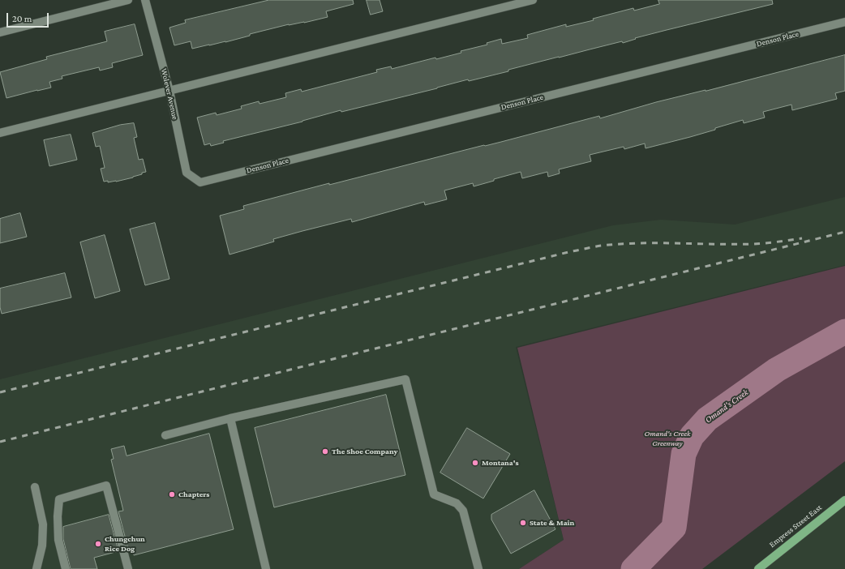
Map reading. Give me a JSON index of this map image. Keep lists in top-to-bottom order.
{
  "streets": {
    "main road": ["Empress Street East"],
    "street": ["Denson Place", "Wolever Avenue"]
  },
  "crossings": [
    ["Denson Place", "Wolever Avenue"]
  ],
  "water": ["Omand's Creek"],
  "parks": ["Omand's Creek Greenway"],
  "places": [
    "The Shoe Company",
    "Montana's",
    "Chapters",
    "State & Main",
    "Chungchun Rice Dog"
  ],
  "scale_bar": "20 m"
}
